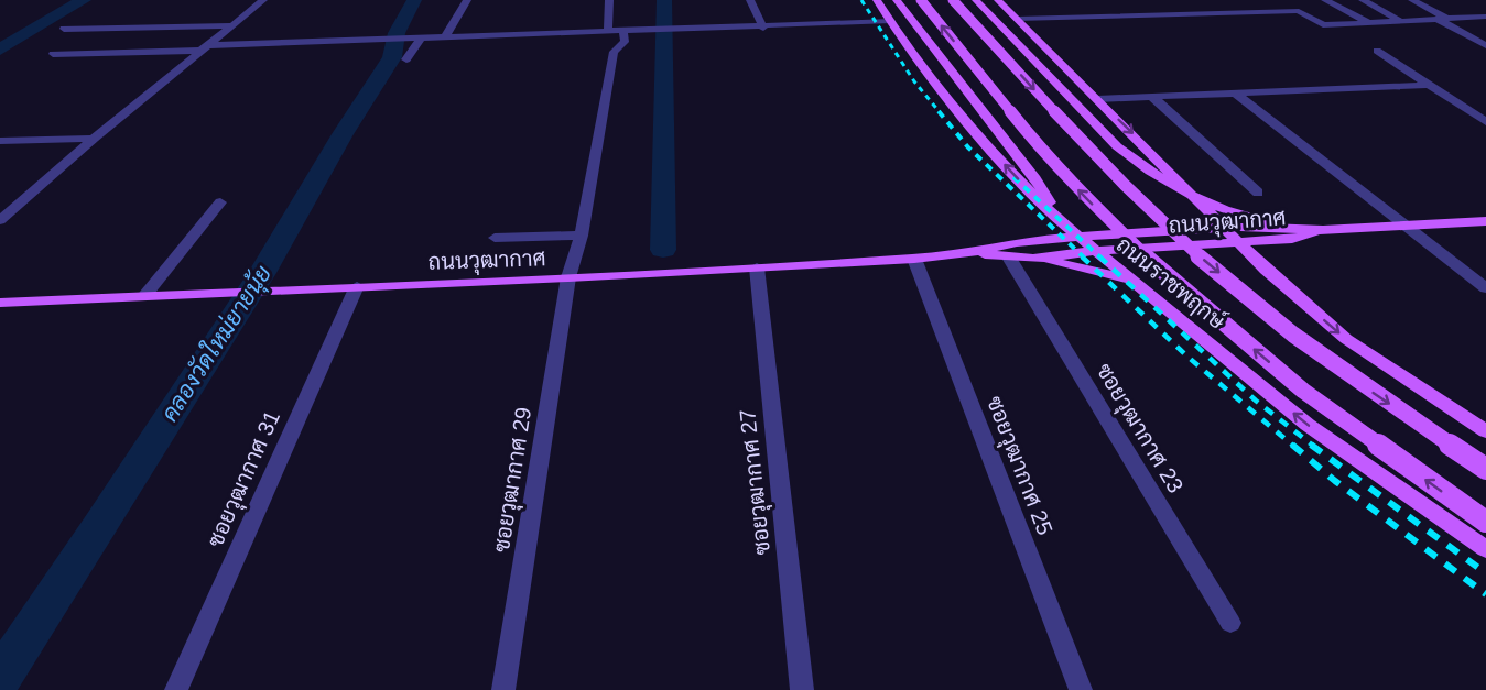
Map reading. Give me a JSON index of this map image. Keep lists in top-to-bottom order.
{
  "streets": {
    "main road": ["ถนนวุฒากาศ", "ถนนราชพฤกษ์"],
    "street": [
      "ซอยวุฒากาศ 23",
      "ซอยวุฒากาศ 25",
      "ซอยวุฒากาศ 31",
      "ซอยวุฒากาศ 29",
      "ซอยวุฒากาศ 27"
    ]
  },
  "crossings": [
    ["ถนนวุฒากาศ", "ถนนราชพฤกษ์"],
    ["ถนนวุฒากาศ", "ซอยวุฒากาศ 23"],
    ["ถนนวุฒากาศ", "ซอยวุฒากาศ 25"],
    ["ถนนวุฒากาศ", "ซอยวุฒากาศ 31"],
    ["ถนนวุฒากาศ", "ซอยวุฒากาศ 29"],
    ["ถนนวุฒากาศ", "ซอยวุฒากาศ 27"]
  ],
  "water": ["คลองวัดใหม่ยายนุ้ย"]
}
